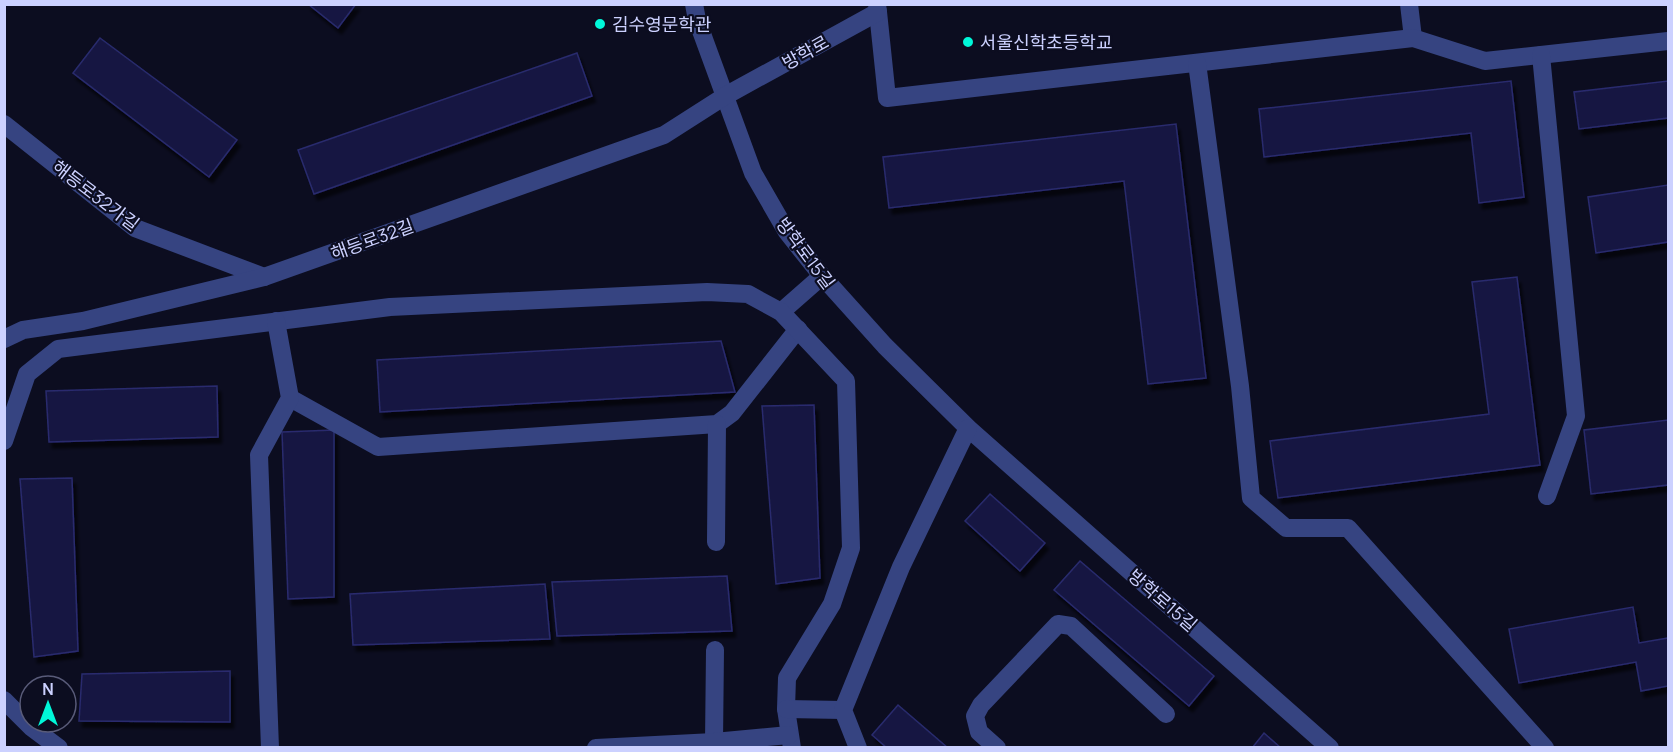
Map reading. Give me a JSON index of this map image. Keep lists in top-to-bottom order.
{
  "streets": {
    "street": [
      "방학로",
      "해등로32가길",
      "해등로32길",
      "방학로15길"
    ]
  },
  "crossings": [
    ["방학로", "해등로32길"],
    ["방학로", "방학로15길"],
    ["해등로32가길", "해등로32길"],
    ["해등로32길", "방학로15길"]
  ],
  "places": ["김수영문학관", "서울신학초등학교"],
  "north": "top"
}
